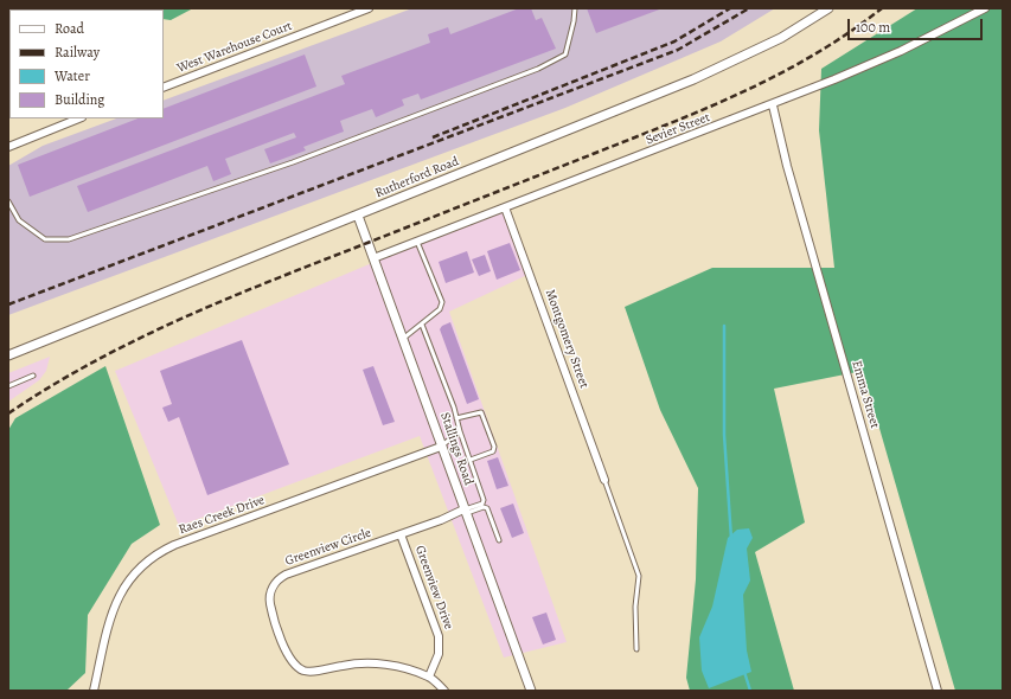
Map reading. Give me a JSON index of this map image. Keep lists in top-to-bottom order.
{
  "streets": {
    "street": [
      "West Warehouse Court",
      "Sevier Street",
      "Rutherford Road",
      "Montgomery Street",
      "Emma Street",
      "Stallings Road",
      "Raes Creek Drive",
      "Greenview Circle",
      "Greenview Drive"
    ]
  },
  "crossings": [
    ["Sevier Street", "Montgomery Street"],
    ["Sevier Street", "Emma Street"],
    ["Sevier Street", "Stallings Road"],
    ["Rutherford Road", "Stallings Road"],
    ["Stallings Road", "Raes Creek Drive"],
    ["Stallings Road", "Greenview Circle"],
    ["Greenview Circle", "Greenview Drive"]
  ],
  "legend": [
    "Road",
    "Railway",
    "Water",
    "Building"
  ],
  "scale_bar": "100 m"
}
